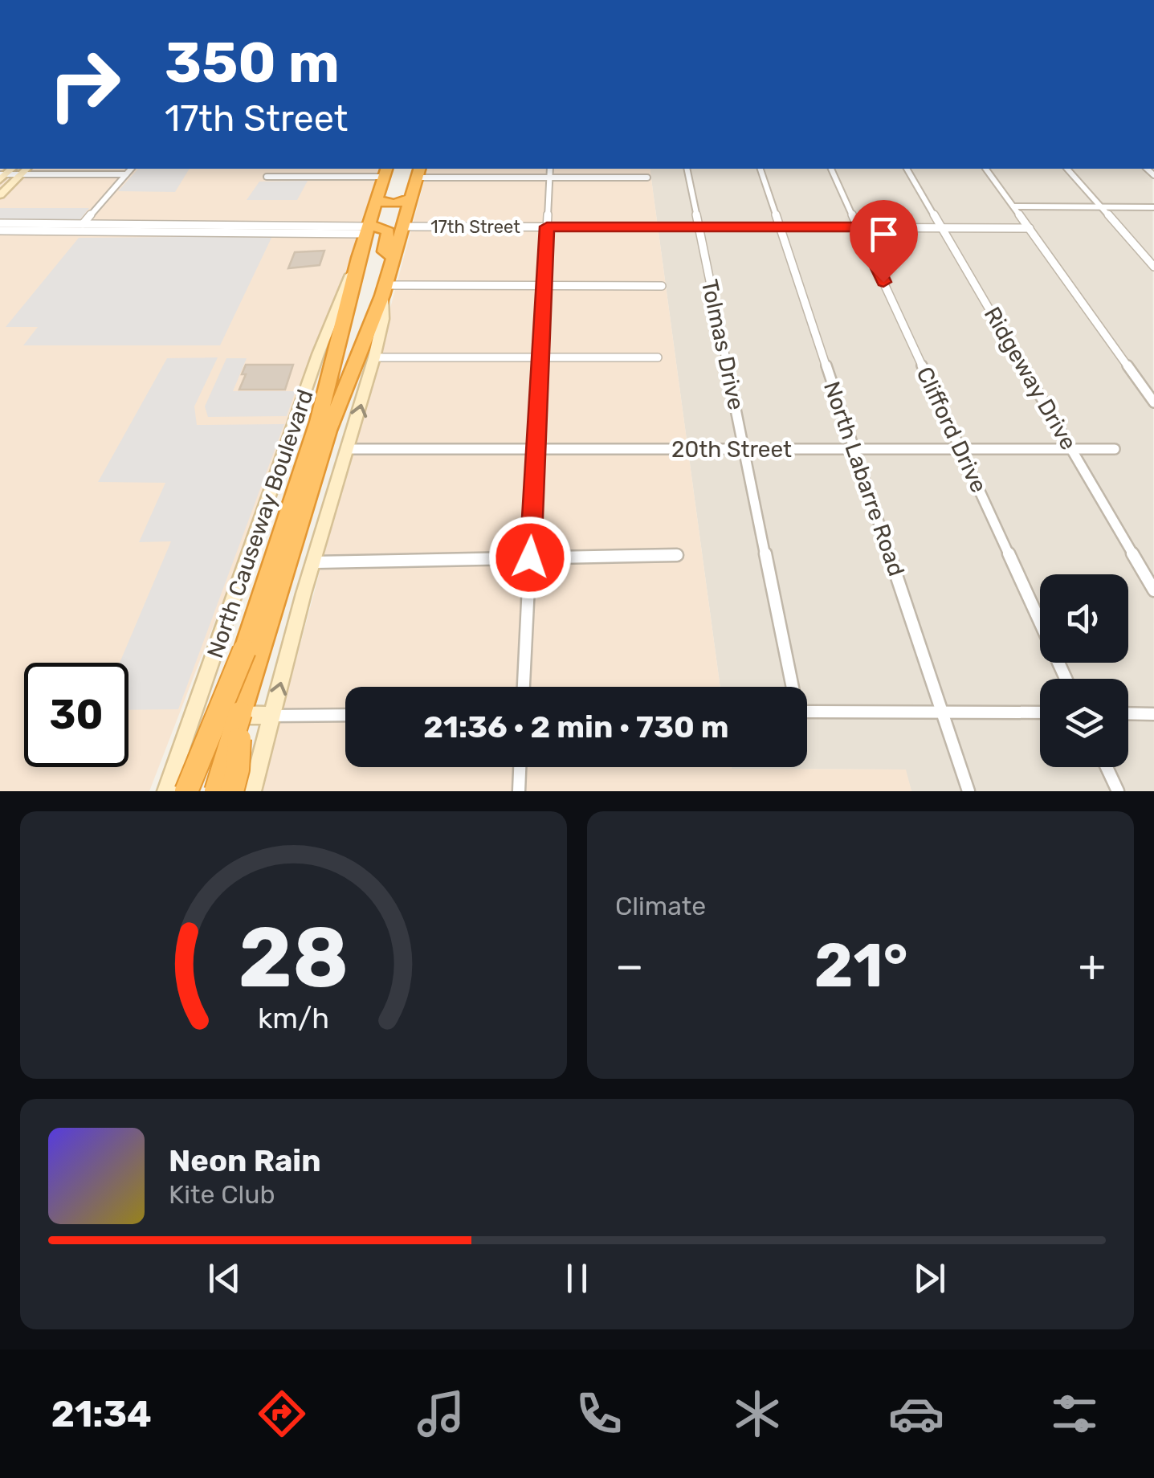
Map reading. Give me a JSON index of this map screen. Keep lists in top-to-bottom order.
{
  "streets": {
    "highway": ["North Causeway Boulevard"],
    "street": [
      "17th Street",
      "Tolmas Drive",
      "Ridgeway Drive",
      "Clifford Drive",
      "20th Street",
      "North Labarre Road"
    ]
  },
  "crossings": [
    ["17th Street", "Tolmas Drive"],
    ["17th Street", "Ridgeway Drive"],
    ["17th Street", "Clifford Drive"],
    ["17th Street", "North Labarre Road"],
    ["17th Street", "North Causeway Boulevard"],
    ["Tolmas Drive", "20th Street"],
    ["Ridgeway Drive", "20th Street"],
    ["Clifford Drive", "20th Street"],
    ["20th Street", "North Labarre Road"],
    ["20th Street", "North Causeway Boulevard"]
  ],
  "page": {
    "turn": ["350 m", "17th Street"],
    "limit": "30",
    "trip": "21:36 · 2 min · 730 m",
    "tile": "Climate",
    "heat": ["−", "21°", "+"],
    "song": ["Neon Rain", "Kite Club"],
    "tabs": "21:34",
    "gauge": ["28", "km/h"]
  }
}
